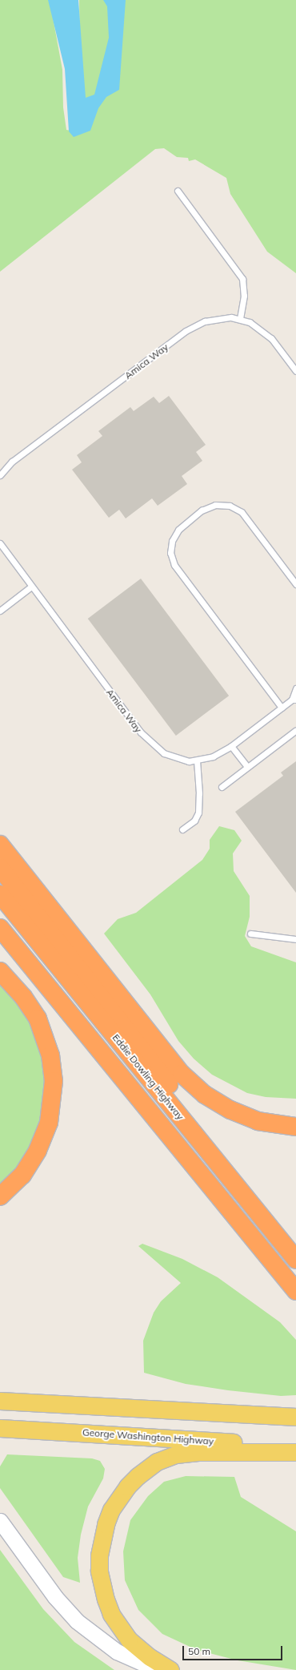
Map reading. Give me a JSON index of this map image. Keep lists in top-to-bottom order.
{
  "streets": {
    "highway": ["Eddie Dowling Highway"],
    "main road": ["George Washington Highway"],
    "lane": ["Amica Way"]
  },
  "scale_bar": "50 m"
}
